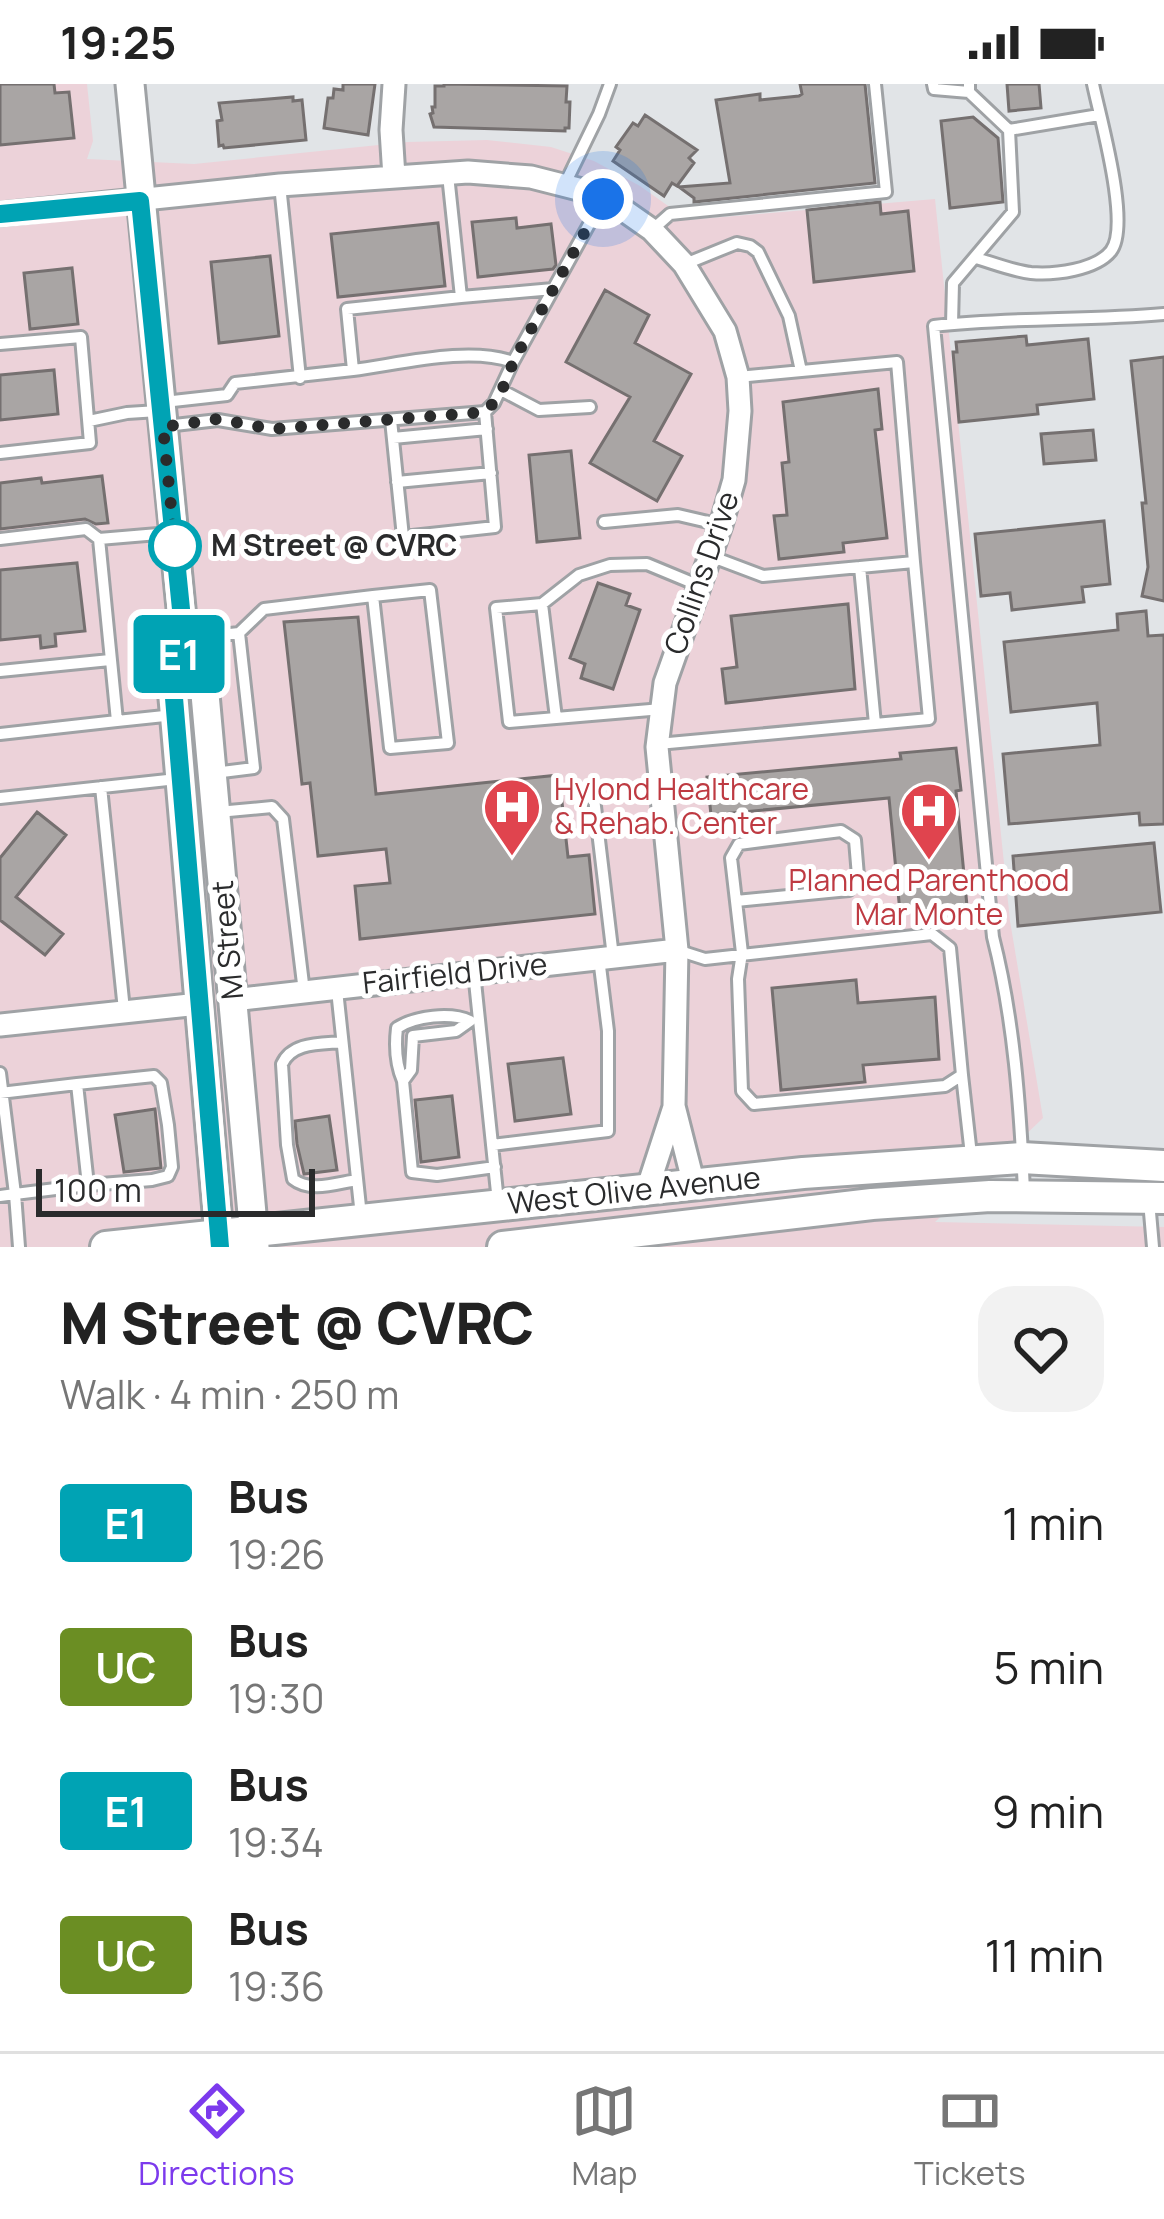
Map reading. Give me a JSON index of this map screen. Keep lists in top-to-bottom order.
{
  "streets": {
    "main road": ["West Olive Avenue"],
    "street": ["Collins Drive", "M Street", "Fairfield Drive"]
  },
  "crossings": [
    ["Collins Drive", "M Street"],
    ["Collins Drive", "Fairfield Drive"],
    ["Collins Drive", "West Olive Avenue"],
    ["M Street", "Fairfield Drive"],
    ["M Street", "West Olive Avenue"]
  ],
  "places": {
    "other": ["M Street @ CVRC"],
    "hospital": ["Hylond Healthcare & Rehab. Center", "Planned Parenthood Mar Monte"]
  },
  "lines": ["bus line E1"],
  "scale_bar": "100 m",
  "page": {
    "status": "19:25",
    "on_map": "E1",
    "scale": "100 m",
    "heading": ["M Street @ CVRC", "Walk · 4 min · 250 m"],
    "list": [
      {
        "mark": "E1",
        "name": "Bus",
        "note": "19:26",
        "value": "1 min"
      },
      {
        "mark": "UC",
        "name": "Bus",
        "note": "19:30",
        "value": "5 min"
      },
      {
        "mark": "E1",
        "name": "Bus",
        "note": "19:34",
        "value": "9 min"
      },
      {
        "mark": "UC",
        "name": "Bus",
        "note": "19:36",
        "value": "11 min"
      }
    ],
    "tabs": ["Directions", "Map", "Tickets"]
  }
}
